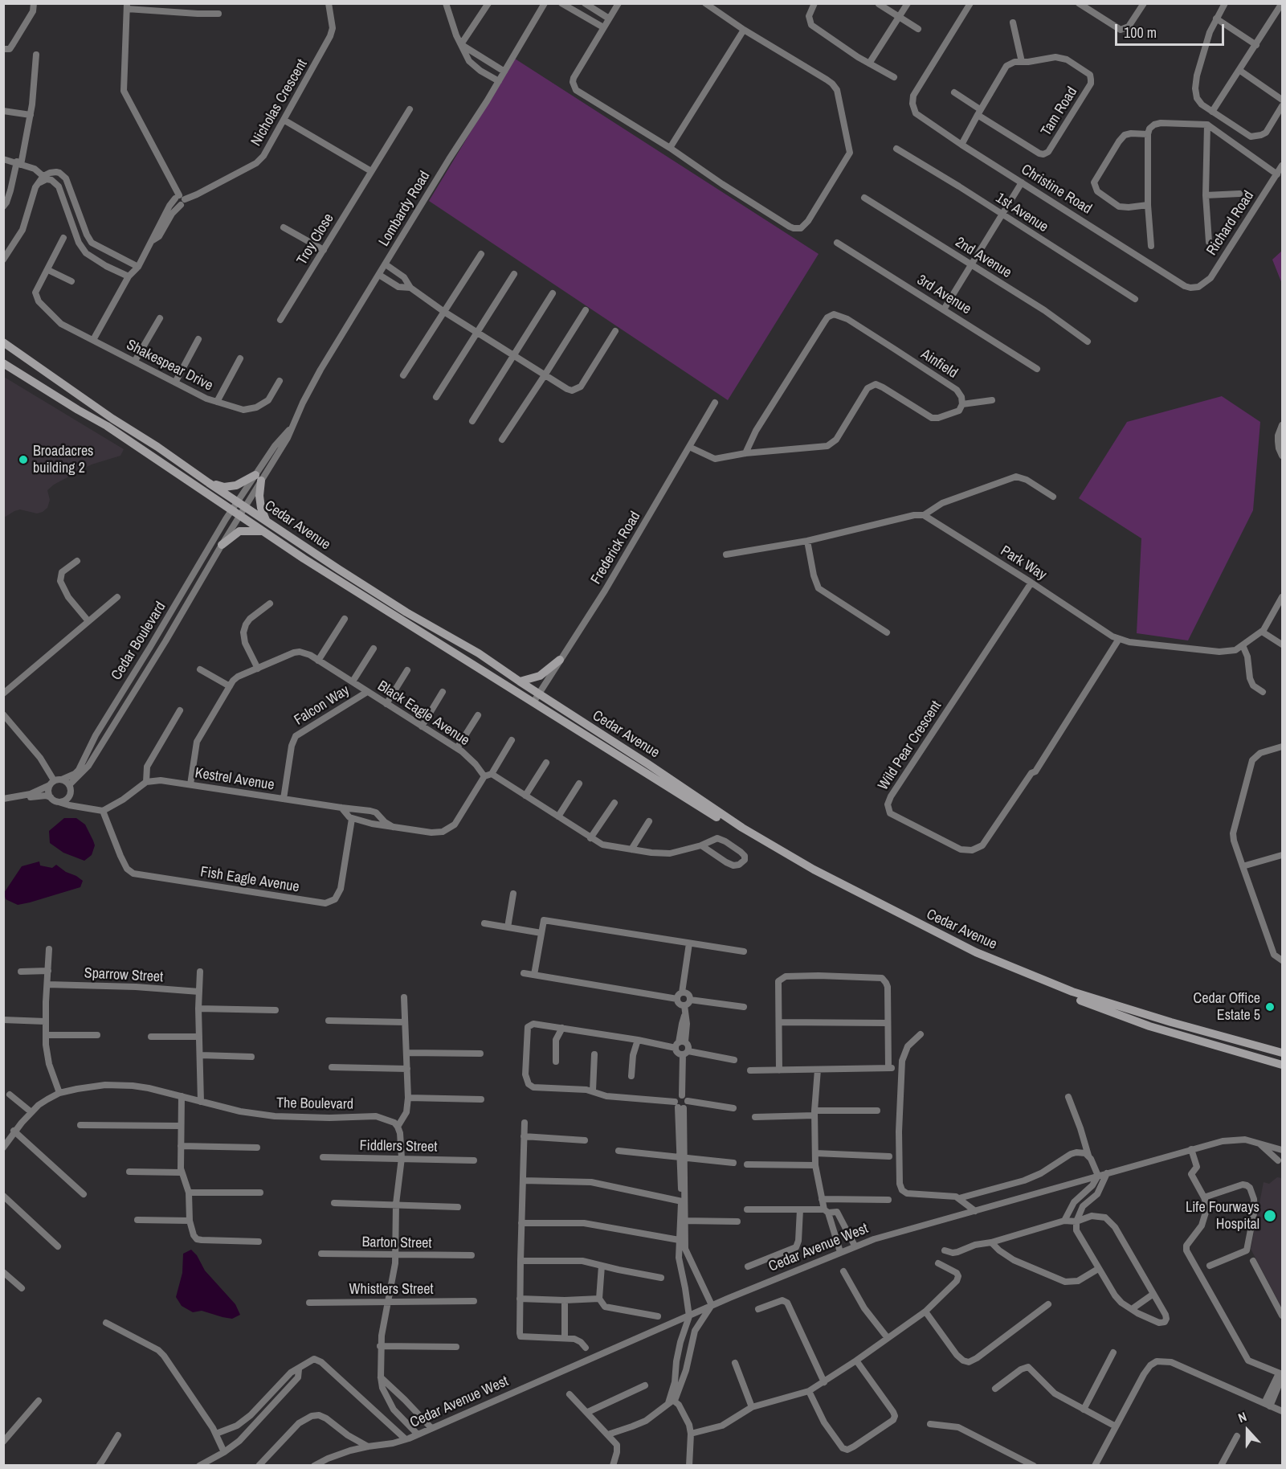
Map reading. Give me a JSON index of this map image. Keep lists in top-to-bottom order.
{
  "streets": {
    "main road": ["Cedar Avenue"],
    "street": [
      "Nicholas Crescent",
      "Tam Road",
      "Christine Road",
      "Lombardy Road",
      "1st Avenue",
      "Richard Road",
      "Troy Close",
      "2nd Avenue",
      "3rd Avenue",
      "Ainfield",
      "Shakespear Drive",
      "Frederick Road",
      "Park Way",
      "Cedar Boulevard",
      "Falcon Way",
      "Black Eagle Avenue",
      "Wild Pear Crescent",
      "Kestrel Avenue",
      "Fish Eagle Avenue",
      "Sparrow Street",
      "The Boulevard",
      "Fiddlers Street",
      "Barton Street",
      "Cedar Avenue West",
      "Whistlers Street"
    ]
  },
  "crossings": [
    ["Tam Road", "Christine Road"],
    ["Christine Road", "Richard Road"],
    ["Lombardy Road", "Cedar Avenue"],
    ["Lombardy Road", "Cedar Boulevard"],
    ["Cedar Avenue", "Frederick Road"],
    ["Cedar Avenue", "Cedar Boulevard"],
    ["Park Way", "Wild Pear Crescent"],
    ["Falcon Way", "Black Eagle Avenue"],
    ["Falcon Way", "Kestrel Avenue"],
    ["Black Eagle Avenue", "Kestrel Avenue"],
    ["Kestrel Avenue", "Fish Eagle Avenue"]
  ],
  "places": ["Broadacres building 2", "Cedar Office Estate 5", "Life Fourways Hospital"],
  "scale_bar": "100 m",
  "north": "top"
}
